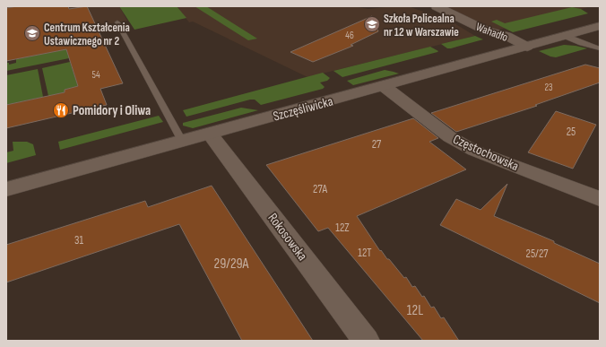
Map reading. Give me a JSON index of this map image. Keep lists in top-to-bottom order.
{
  "streets": {
    "street": [
      "Wahadło",
      "Szczęśliwicka",
      "Częstochowska",
      "Rokosowska"
    ]
  },
  "crossings": [
    ["Wahadło", "Szczęśliwicka"],
    ["Szczęśliwicka", "Częstochowska"],
    ["Szczęśliwicka", "Rokosowska"]
  ],
  "places": {
    "school or university": ["Szkoła Policealna nr 12 w Warszawie", "Centrum Kształcenia Ustawicznego nr 2"],
    "restaurant": ["Pomidory i Oliwa"]
  },
  "house_numbers": [
    "46",
    "54",
    "23",
    "25",
    "27",
    "27A",
    "12Z",
    "31",
    "12T",
    "25/27",
    "29/29A",
    "12L"
  ]
}
